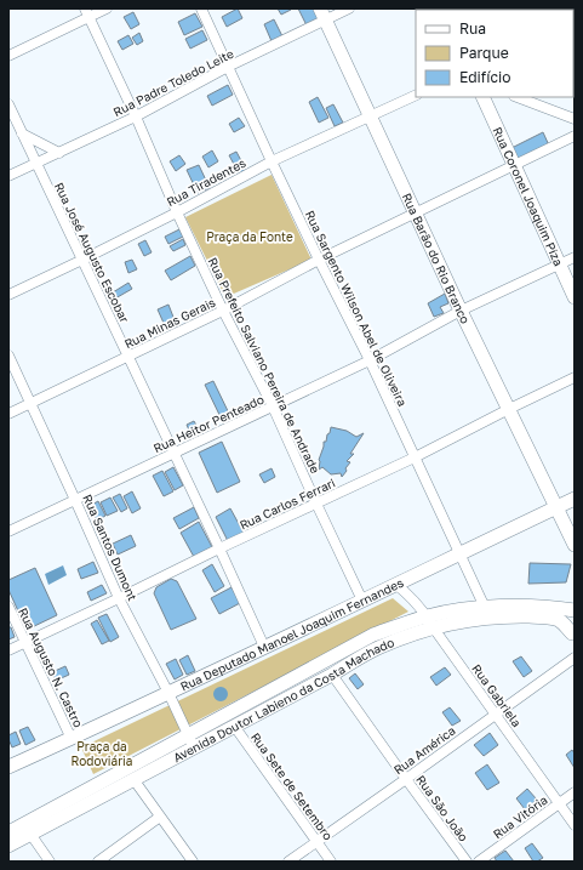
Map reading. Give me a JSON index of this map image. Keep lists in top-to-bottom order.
{
  "streets": {
    "main road": [
      "Rua Coronel Joaquim Piza",
      "Rua Barão do Rio Branco",
      "Rua Deputado Manoel Joaquim Fernandes",
      "Avenida Doutor Labieno da Costa Machado"
    ],
    "street": [
      "Rua Padre Toledo Leite",
      "Rua Tiradentes",
      "Rua José Augusto Escobar",
      "Rua Sargento Wilson Abel de Oliveira",
      "Rua Minas Gerais",
      "Rua Prefeito Salviano Pereira de Andrade",
      "Rua Heitor Penteado",
      "Rua Carlos Ferrari",
      "Rua Santos Dumont",
      "Rua Augusto N. Castro",
      "Rua Gabriela",
      "Rua América",
      "Rua Sete de Setembro",
      "Rua São João",
      "Rua Vitória"
    ]
  },
  "crossings": [
    ["Rua Padre Toledo Leite", "Rua José Augusto Escobar"],
    ["Rua Padre Toledo Leite", "Rua Barão do Rio Branco"],
    ["Rua Padre Toledo Leite", "Rua Sargento Wilson Abel de Oliveira"],
    ["Rua Padre Toledo Leite", "Rua Prefeito Salviano Pereira de Andrade"],
    ["Rua Tiradentes", "Rua José Augusto Escobar"],
    ["Rua Tiradentes", "Rua Barão do Rio Branco"],
    ["Rua Tiradentes", "Rua Sargento Wilson Abel de Oliveira"],
    ["Rua Tiradentes", "Rua Prefeito Salviano Pereira de Andrade"],
    ["Rua Coronel Joaquim Piza", "Rua Minas Gerais"],
    ["Rua Coronel Joaquim Piza", "Rua Heitor Penteado"],
    ["Rua José Augusto Escobar", "Rua Minas Gerais"],
    ["Rua José Augusto Escobar", "Rua Heitor Penteado"],
    ["Rua José Augusto Escobar", "Rua Carlos Ferrari"],
    ["Rua José Augusto Escobar", "Rua Deputado Manoel Joaquim Fernandes"],
    ["Rua Barão do Rio Branco", "Rua Minas Gerais"],
    ["Rua Barão do Rio Branco", "Rua Heitor Penteado"],
    ["Rua Barão do Rio Branco", "Rua Carlos Ferrari"],
    ["Rua Barão do Rio Branco", "Rua Deputado Manoel Joaquim Fernandes"],
    ["Rua Sargento Wilson Abel de Oliveira", "Rua Minas Gerais"],
    ["Rua Sargento Wilson Abel de Oliveira", "Rua Heitor Penteado"],
    ["Rua Sargento Wilson Abel de Oliveira", "Rua Carlos Ferrari"],
    ["Rua Sargento Wilson Abel de Oliveira", "Rua Deputado Manoel Joaquim Fernandes"],
    ["Rua Sargento Wilson Abel de Oliveira", "Avenida Doutor Labieno da Costa Machado"],
    ["Rua Minas Gerais", "Rua Prefeito Salviano Pereira de Andrade"],
    ["Rua Minas Gerais", "Rua Santos Dumont"],
    ["Rua Prefeito Salviano Pereira de Andrade", "Rua Heitor Penteado"],
    ["Rua Prefeito Salviano Pereira de Andrade", "Rua Carlos Ferrari"],
    ["Rua Prefeito Salviano Pereira de Andrade", "Rua Deputado Manoel Joaquim Fernandes"],
    ["Rua Heitor Penteado", "Rua Santos Dumont"],
    ["Rua Carlos Ferrari", "Rua Santos Dumont"],
    ["Rua Carlos Ferrari", "Rua Augusto N. Castro"],
    ["Rua Santos Dumont", "Rua Deputado Manoel Joaquim Fernandes"],
    ["Rua Santos Dumont", "Avenida Doutor Labieno da Costa Machado"],
    ["Rua Deputado Manoel Joaquim Fernandes", "Rua Augusto N. Castro"],
    ["Rua Deputado Manoel Joaquim Fernandes", "Rua Gabriela"],
    ["Rua Gabriela", "Avenida Doutor Labieno da Costa Machado"],
    ["Rua Gabriela", "Rua América"],
    ["Rua Gabriela", "Rua Vitória"],
    ["Avenida Doutor Labieno da Costa Machado", "Rua Sete de Setembro"],
    ["Avenida Doutor Labieno da Costa Machado", "Rua São João"],
    ["Rua América", "Rua Sete de Setembro"],
    ["Rua América", "Rua São João"]
  ],
  "parks": ["Praça da Fonte", "Praça da Rodoviária"],
  "legend": ["Rua", "Parque", "Edifício"]
}
